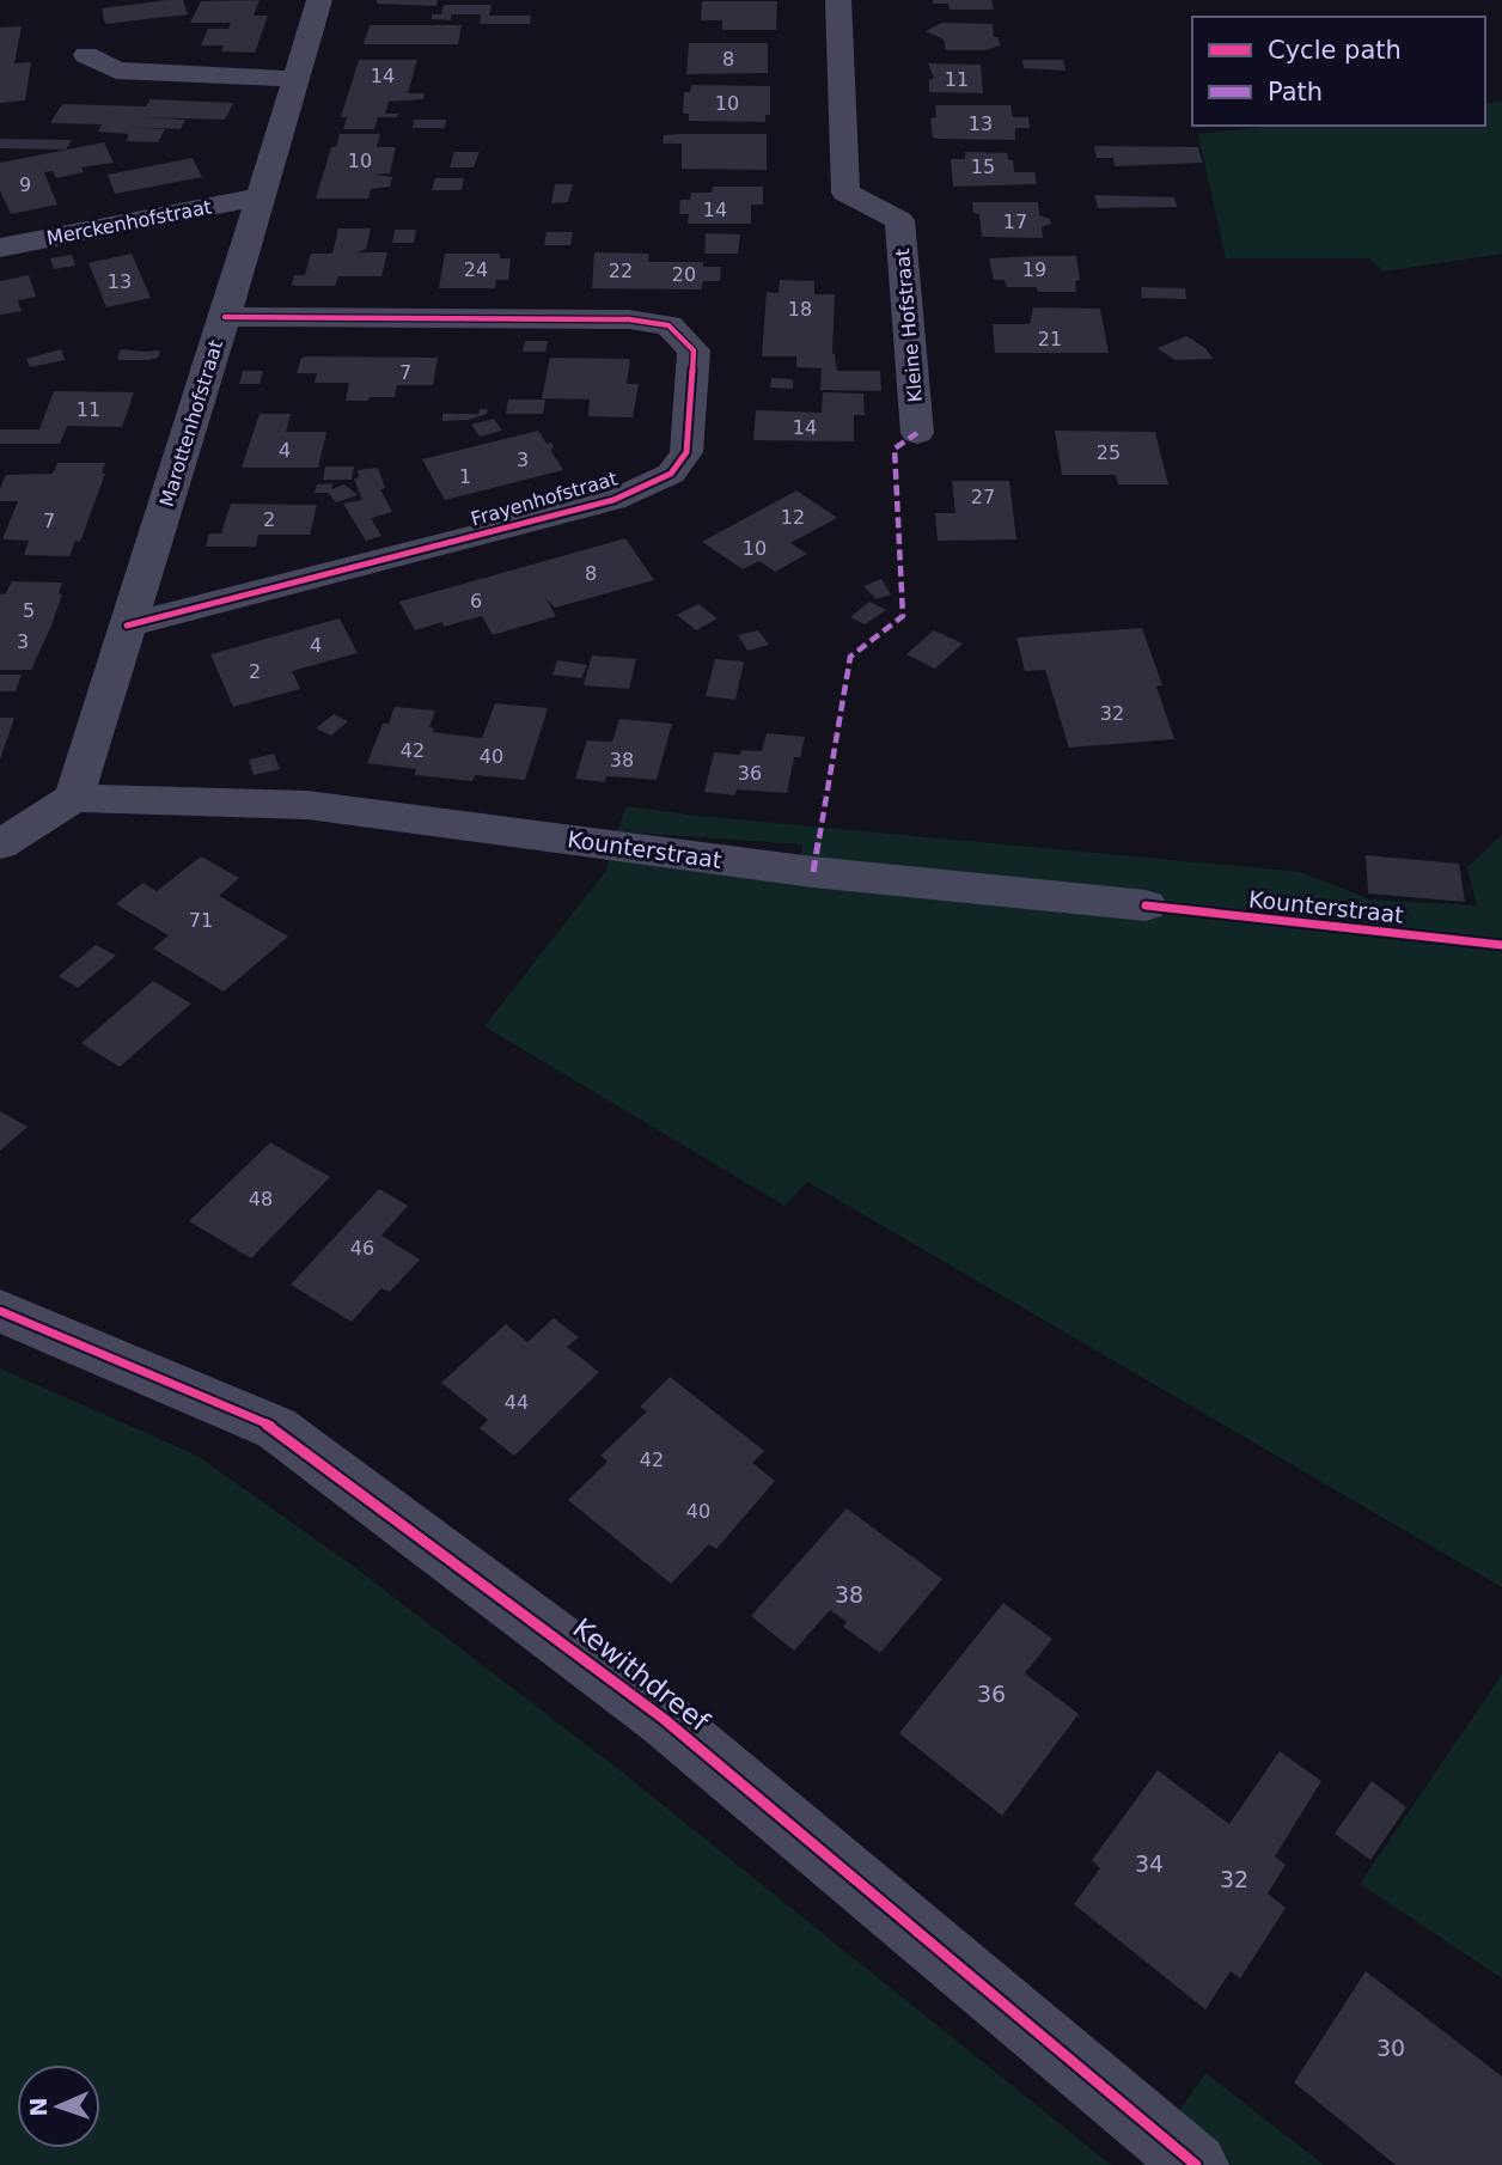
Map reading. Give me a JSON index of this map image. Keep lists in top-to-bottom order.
{
  "streets": {
    "street": [
      "Merckenhofstraat",
      "Kleine Hofstraat",
      "Marottenhofstraat",
      "Frayenhofstraat",
      "Kounterstraat",
      "Kewithdreef"
    ]
  },
  "crossings": [
    ["Merckenhofstraat", "Marottenhofstraat"],
    ["Marottenhofstraat", "Frayenhofstraat"],
    ["Marottenhofstraat", "Kounterstraat"]
  ],
  "house_numbers": [
    "8",
    "14",
    "11",
    "10",
    "13",
    "10",
    "15",
    "9",
    "14",
    "17",
    "24",
    "19",
    "22",
    "20",
    "13",
    "18",
    "21",
    "7",
    "11",
    "14",
    "4",
    "25",
    "3",
    "1",
    "27",
    "12",
    "2",
    "7",
    "10",
    "8",
    "6",
    "5",
    "3",
    "4",
    "2",
    "32",
    "42",
    "40",
    "38",
    "36",
    "71",
    "48",
    "46",
    "44",
    "42",
    "40",
    "38",
    "36",
    "34",
    "32",
    "30"
  ],
  "legend": ["Cycle path", "Path"],
  "north": "left"
}
